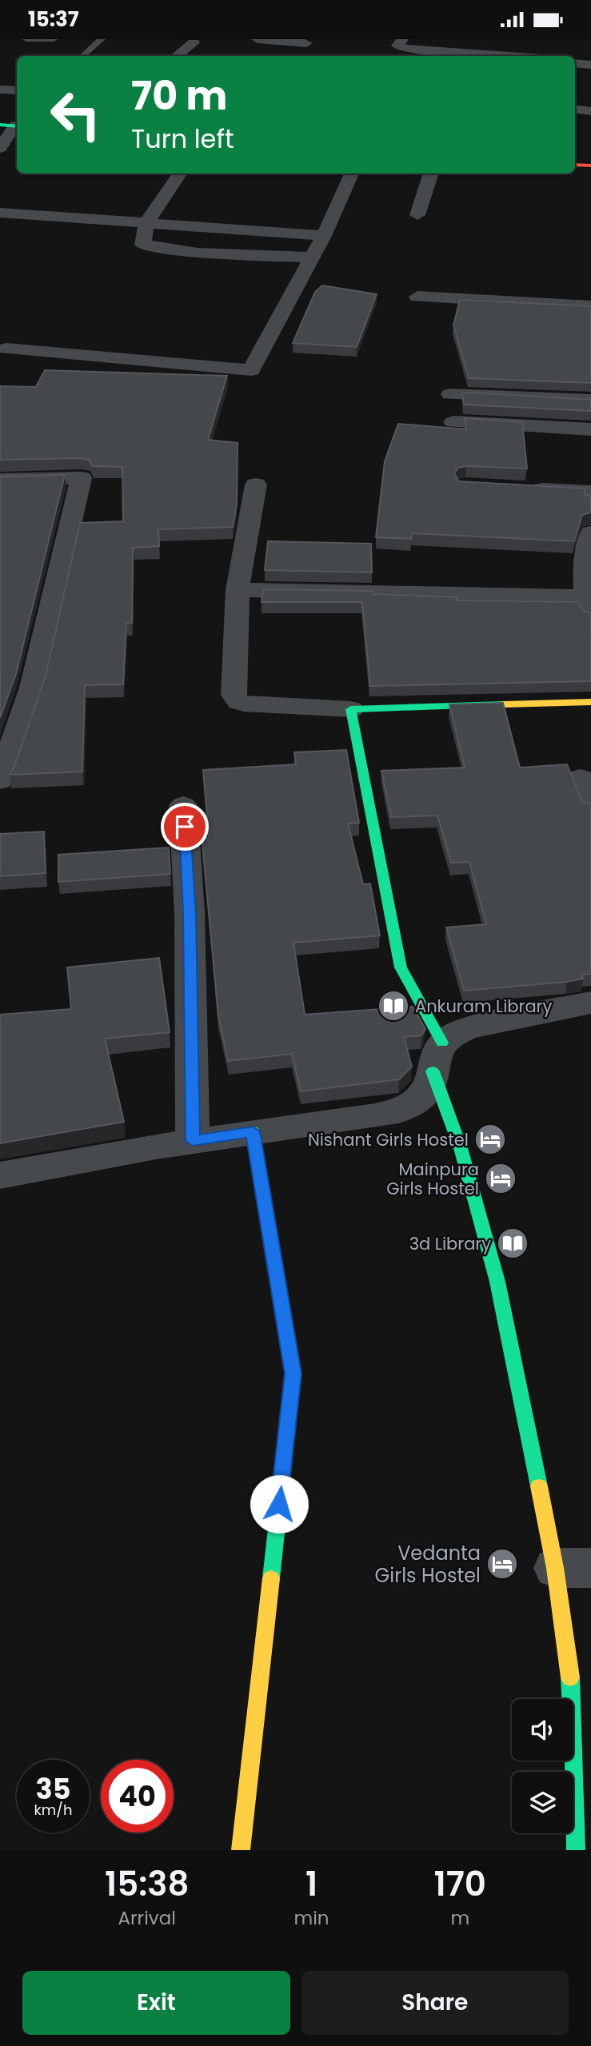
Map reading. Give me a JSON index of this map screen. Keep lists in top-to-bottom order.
{
  "places": {
    "library": ["Ankuram Library", "3d Library"],
    "hotel": ["Nishant Girls Hostel", "Mainpura Girls Hostel", "Vedanta Girls Hostel"]
  },
  "page": {
    "status": "15:37",
    "turn": ["70 m", "Turn left"],
    "speed": "35 km/h",
    "limit": "40",
    "eta": [
      "15:38",
      "Arrival",
      "1",
      "min",
      "170",
      "m"
    ],
    "buttons": ["Exit", "Share"]
  }
}
